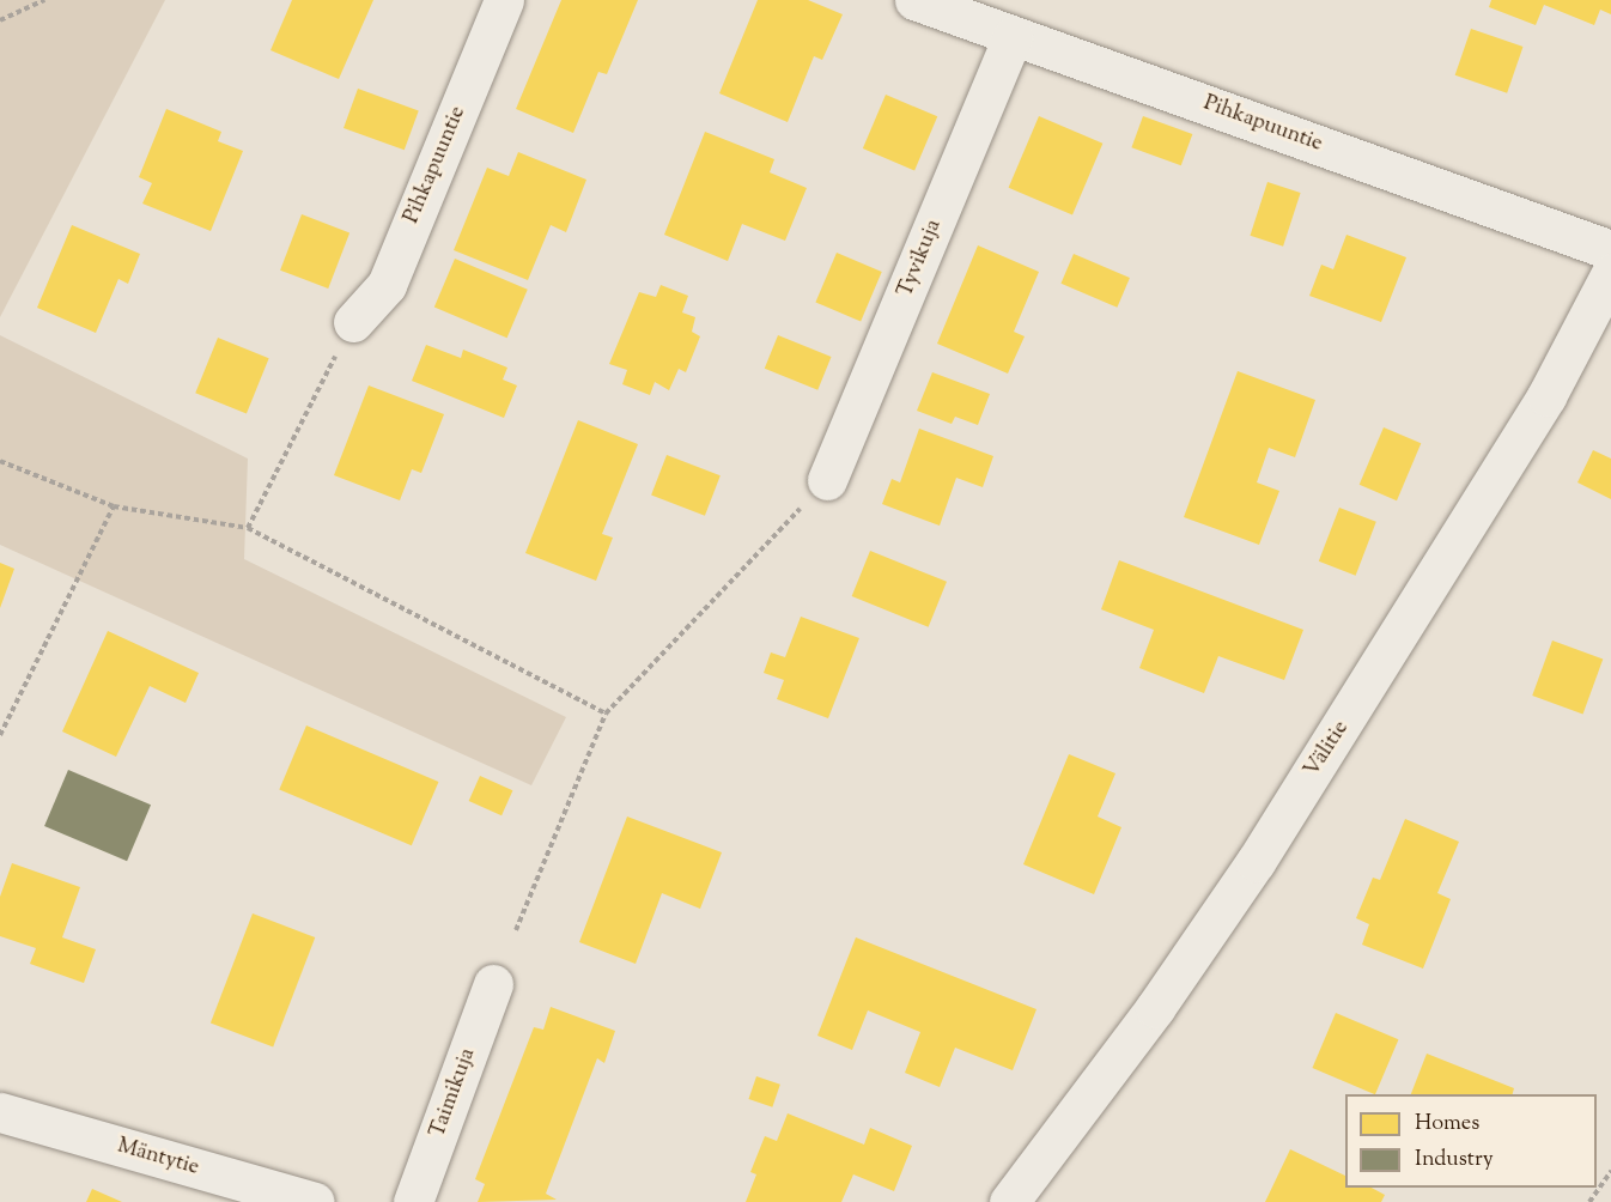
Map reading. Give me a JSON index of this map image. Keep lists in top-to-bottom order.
{
  "streets": {
    "street": [
      "Pihkapuuntie",
      "Tyvikuja",
      "Välitie",
      "Taimikuja",
      "Mäntytie"
    ]
  },
  "crossings": [
    ["Pihkapuuntie", "Tyvikuja"]
  ],
  "legend": ["Homes", "Industry"]
}
